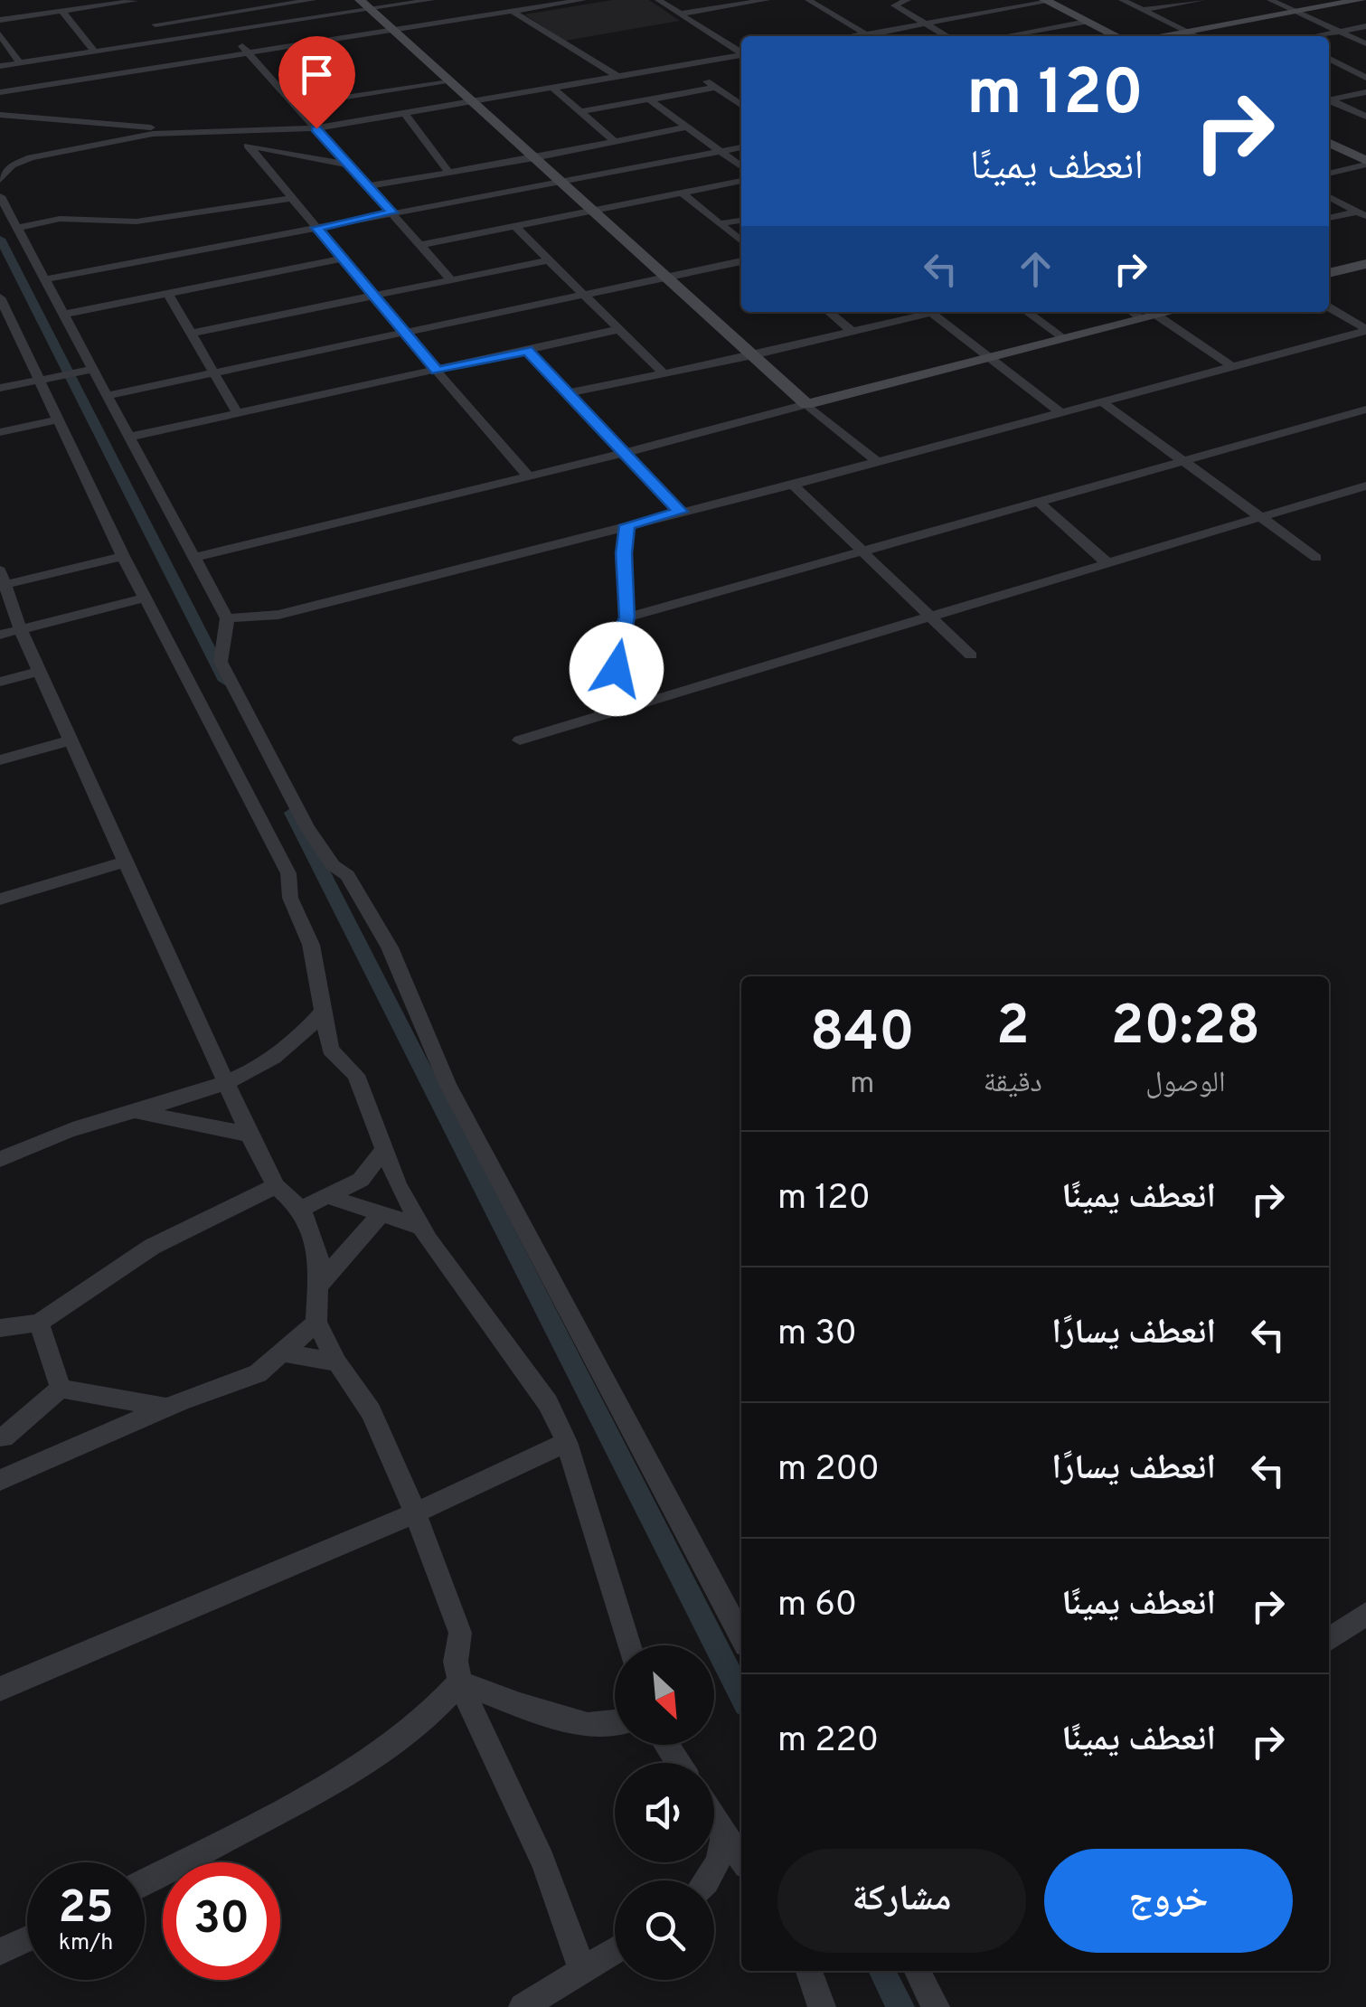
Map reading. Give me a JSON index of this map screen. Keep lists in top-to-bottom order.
{
  "north": "bottom right",
  "page": {
    "turn": ["120 m", "انعطف يمينًا"],
    "eta": [
      "20:28",
      "الوصول",
      "2",
      "دقيقة",
      "840",
      "m"
    ],
    "list": [
      {
        "name": "انعطف يمينًا",
        "value": "120 m"
      },
      {
        "name": "انعطف يسارًا",
        "value": "30 m"
      },
      {
        "name": "انعطف يسارًا",
        "value": "200 m"
      },
      {
        "name": "انعطف يمينًا",
        "value": "60 m"
      },
      {
        "name": "انعطف يمينًا",
        "value": "220 m"
      }
    ],
    "buttons": ["خروج", "مشاركة"],
    "speed": "25 km/h",
    "limit": "30"
  }
}
